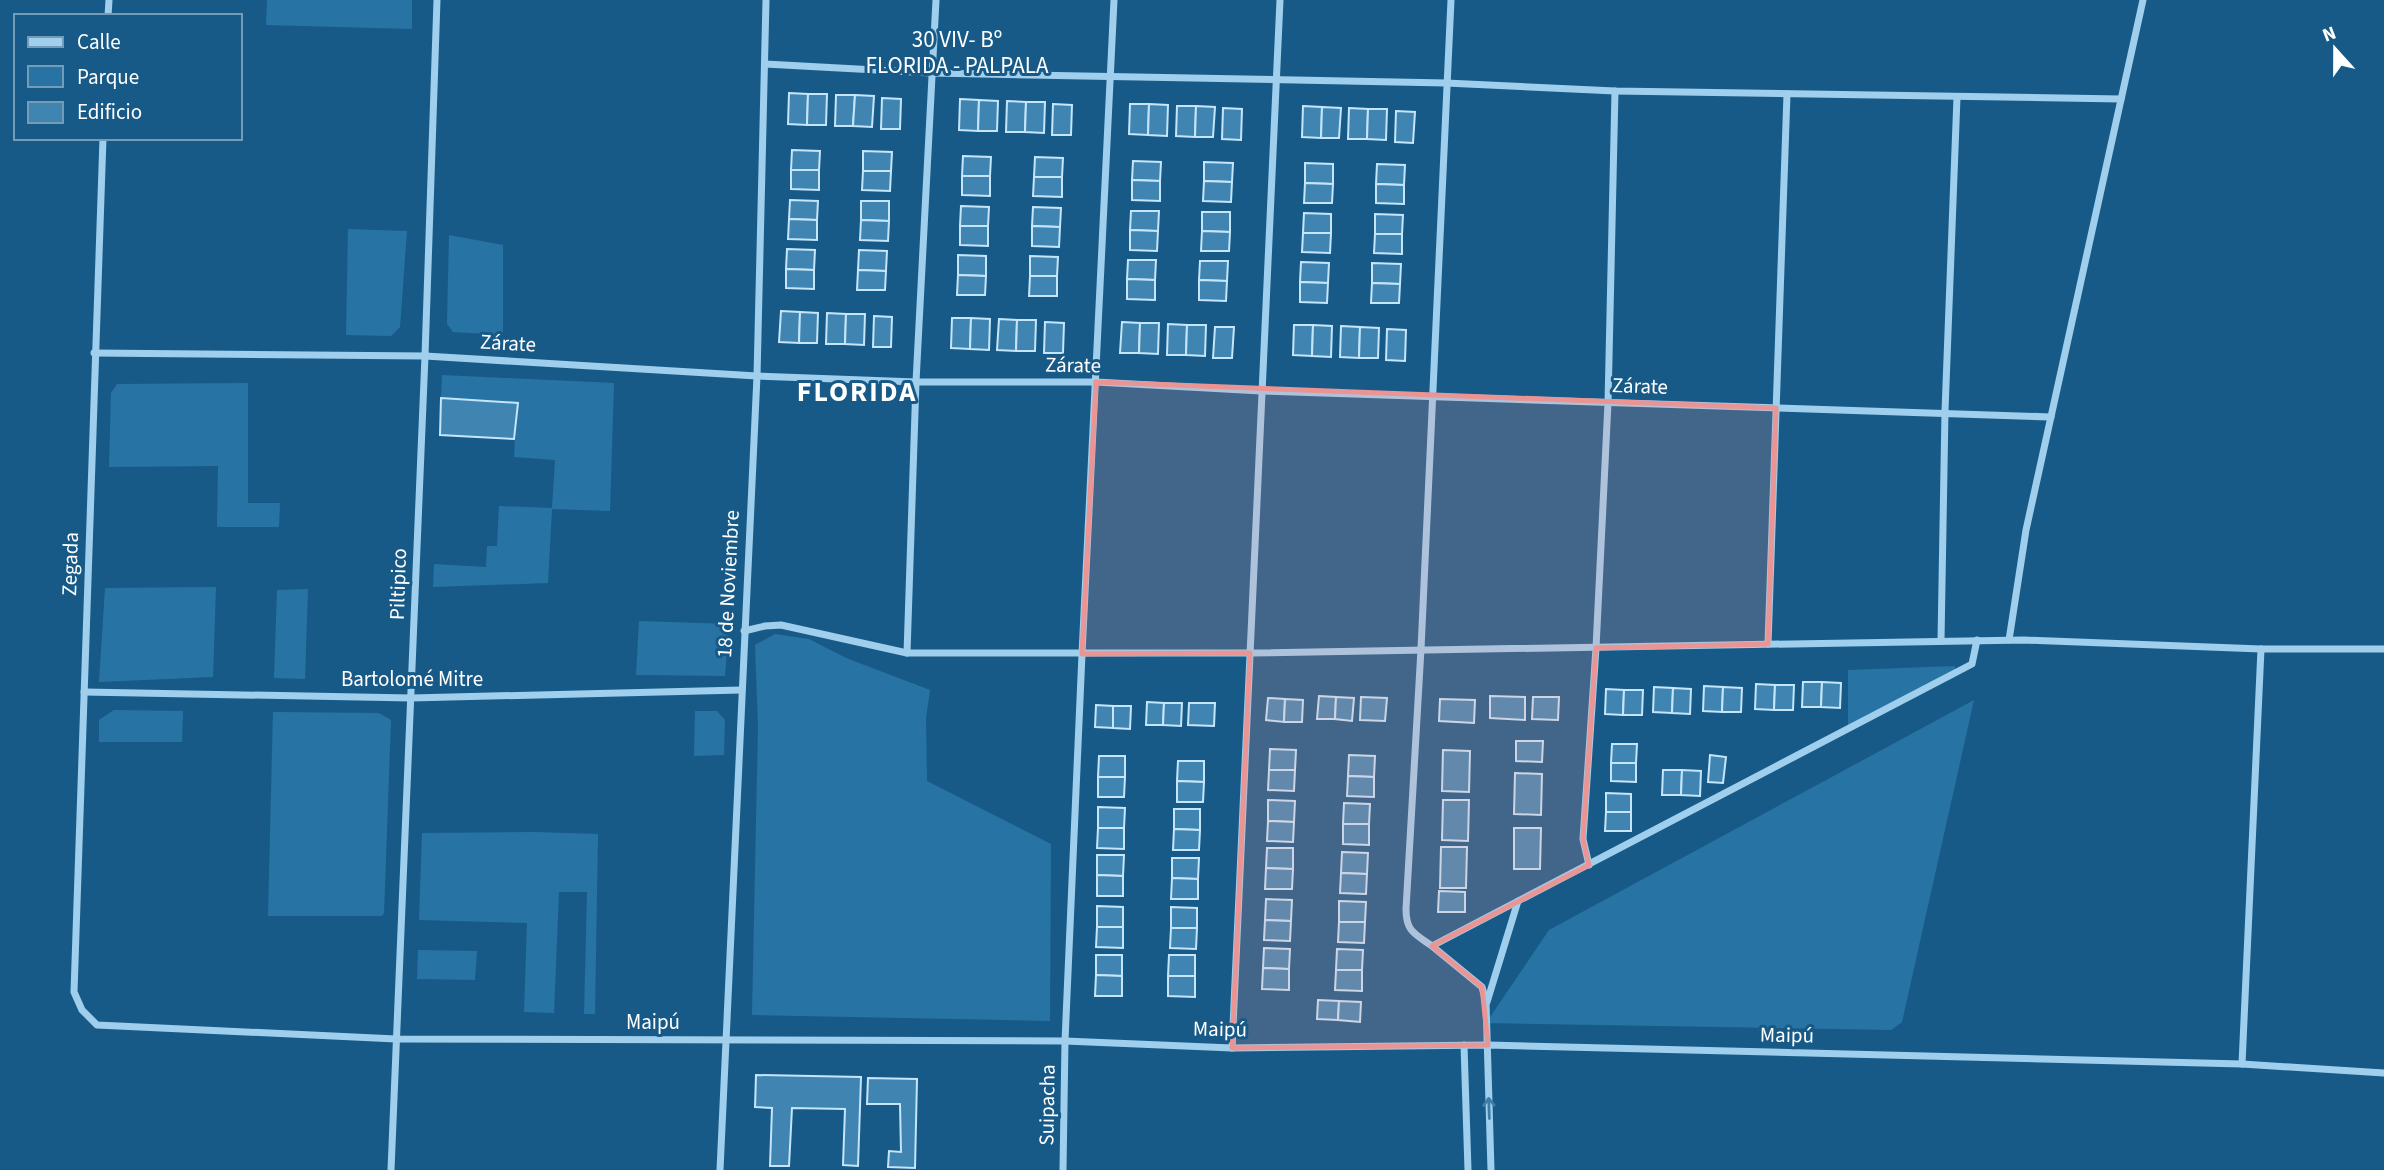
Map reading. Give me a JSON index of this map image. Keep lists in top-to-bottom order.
{
  "streets": {
    "street": [
      "Zárate",
      "Zegada",
      "Piltipico",
      "18 de Noviembre",
      "Bartolomé Mitre",
      "Maipú",
      "Suipacha"
    ]
  },
  "crossings": [
    ["Zárate", "Zegada"],
    ["Zárate", "Piltipico"],
    ["Zárate", "18 de Noviembre"],
    ["Zárate", "Suipacha"],
    ["Zegada", "Bartolomé Mitre"],
    ["Zegada", "Maipú"],
    ["Piltipico", "Bartolomé Mitre"],
    ["Piltipico", "Maipú"],
    ["18 de Noviembre", "Bartolomé Mitre"],
    ["18 de Noviembre", "Maipú"],
    ["Maipú", "Suipacha"]
  ],
  "districts": ["30 VIV- Bº FLORIDA - PALPALA", "FLORIDA"],
  "legend": ["Calle", "Parque", "Edificio"],
  "north": "top"
}
